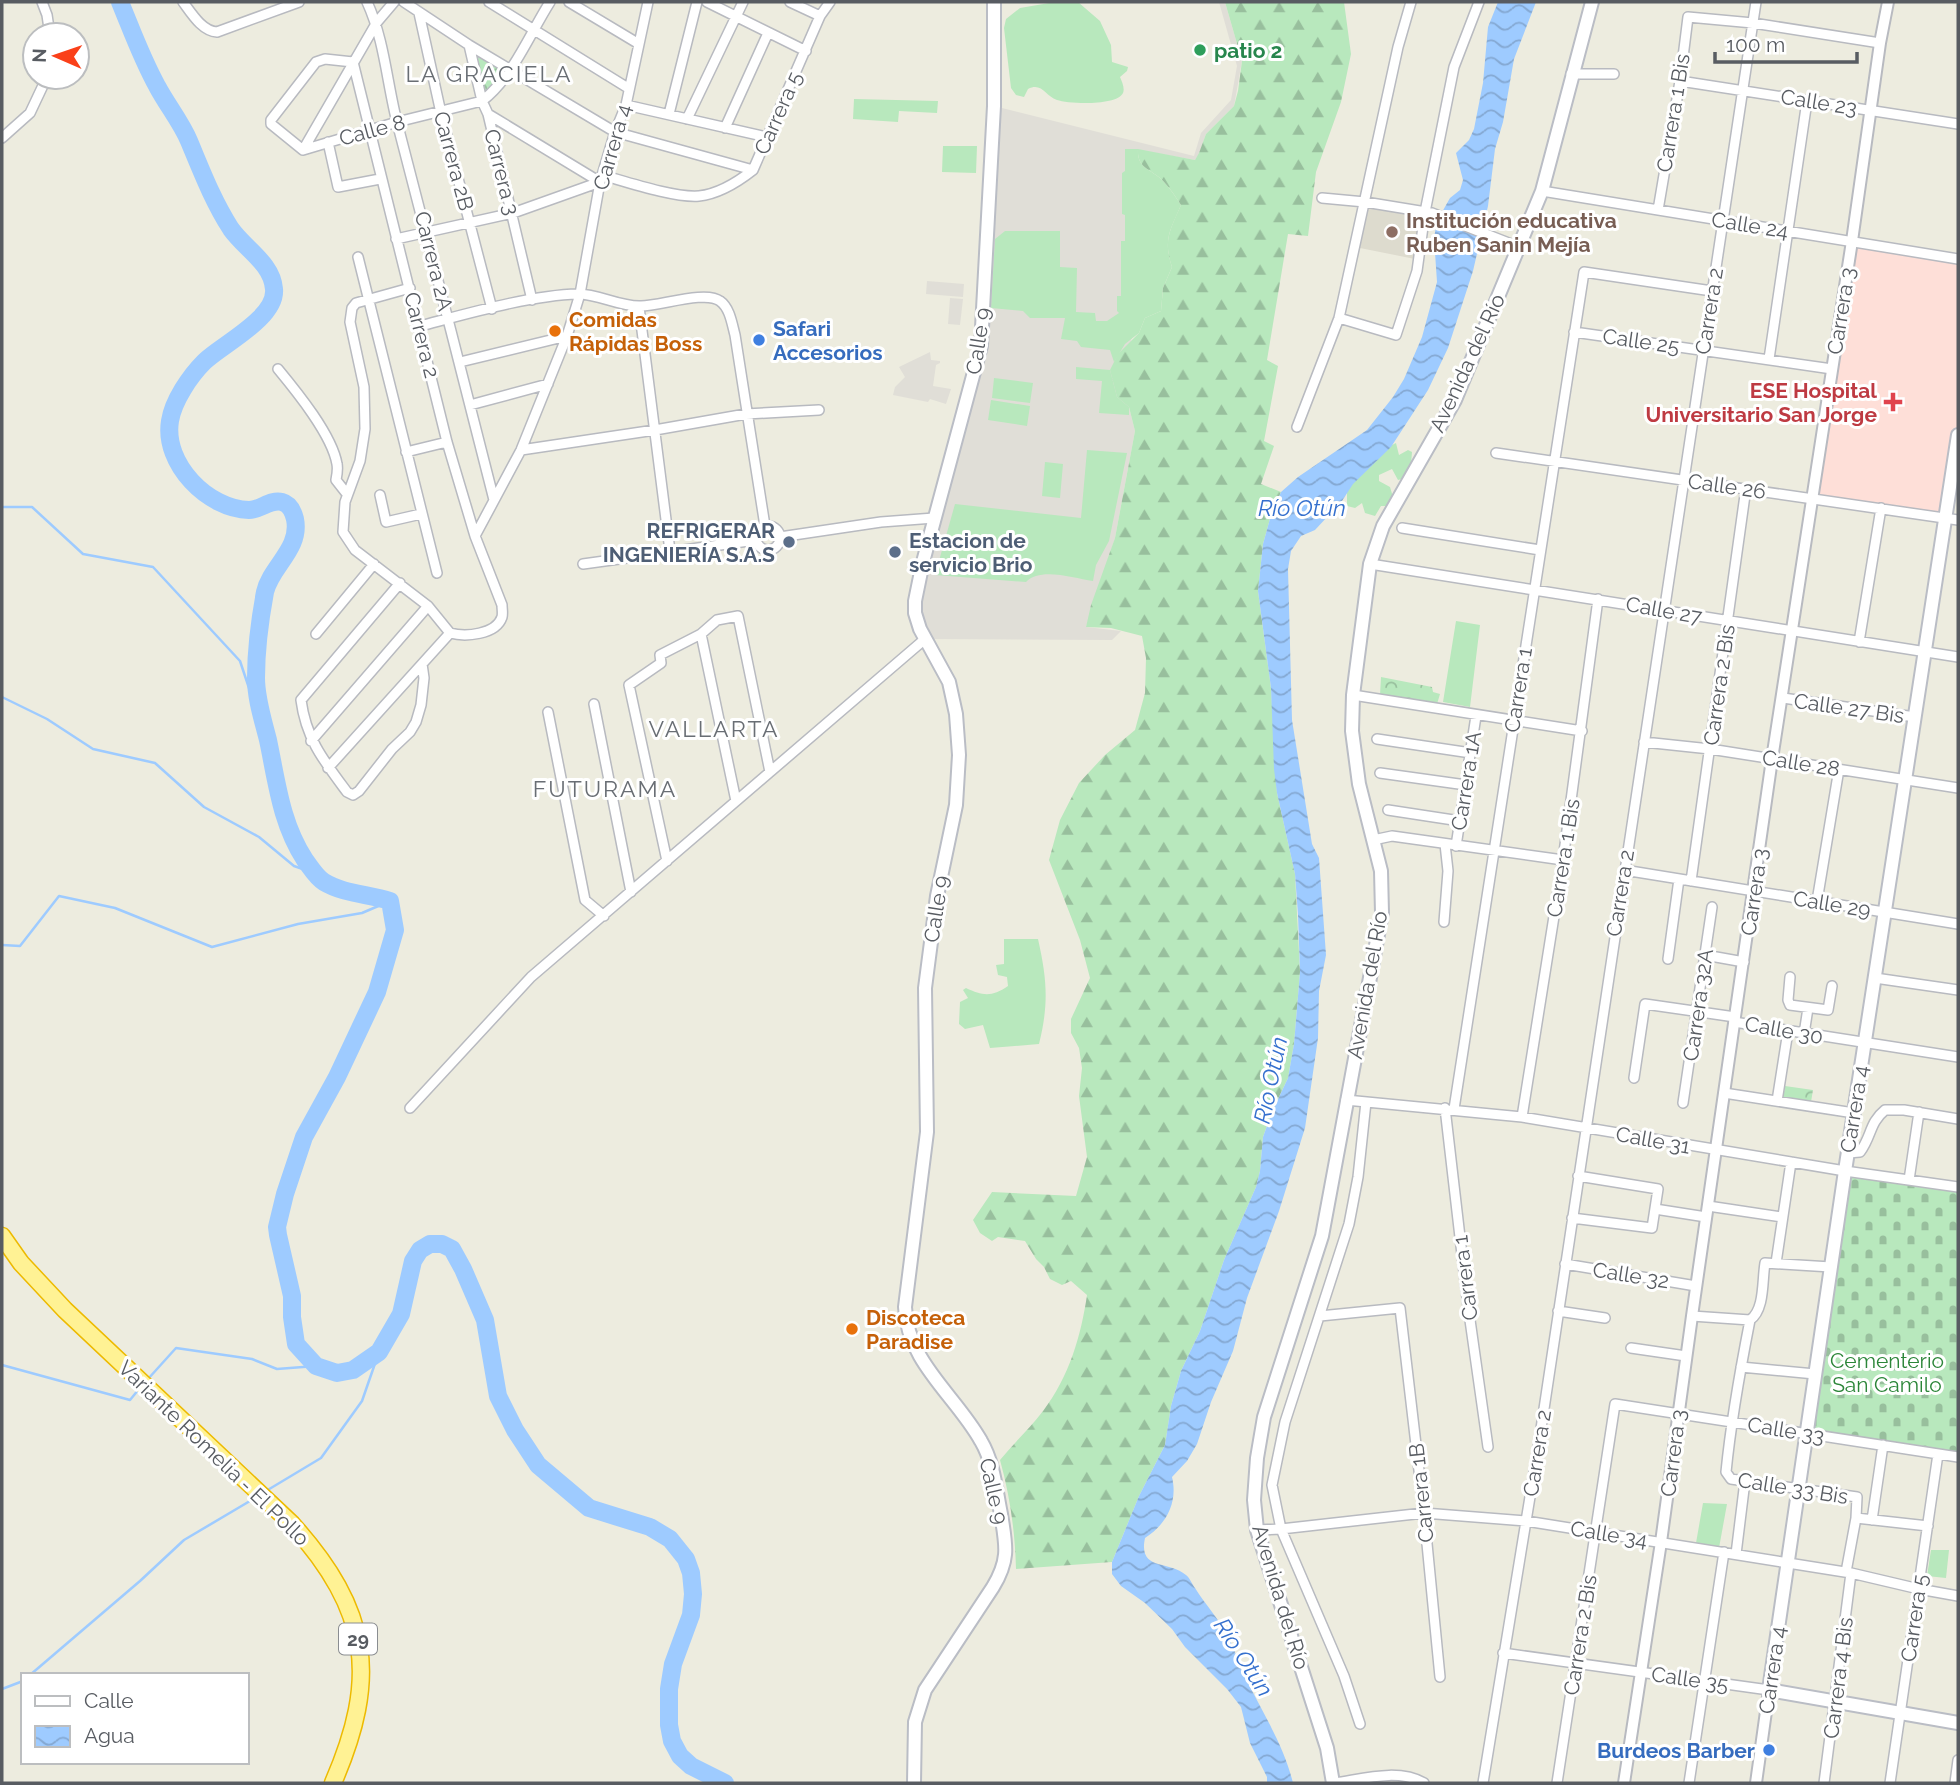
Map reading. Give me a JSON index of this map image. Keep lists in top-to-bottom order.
{
  "streets": {
    "highway": ["Variante Romelia - El Pollo", "29"],
    "main road": [
      "Carrera 4",
      "Calle 9",
      "Avenida del Río",
      "Calle 35"
    ],
    "street": [
      "Calle 23",
      "Carrera 5",
      "Carrera 1 Bis",
      "Calle 8",
      "Carrera 2B",
      "Carrera 3",
      "Calle 24",
      "Carrera 2A",
      "Carrera 2",
      "Calle 25",
      "Calle 26",
      "Calle 27",
      "Carrera 2 Bis",
      "Carrera 1",
      "Calle 27 Bis",
      "Calle 28",
      "Carrera 1A",
      "Calle 29",
      "Carrera 32A",
      "Calle 30",
      "Calle 31",
      "Calle 32",
      "Calle 33",
      "Calle 33 Bis",
      "Carrera 1B",
      "Calle 34",
      "Carrera 4 Bis"
    ]
  },
  "crossings": [
    ["Calle 23", "Carrera 1 Bis"],
    ["Calle 23", "Carrera 3"],
    ["Calle 23", "Carrera 2"],
    ["Carrera 5", "Carrera 4"],
    ["Carrera 5", "Calle 33"],
    ["Carrera 5", "Calle 34"],
    ["Carrera 5", "Calle 35"],
    ["Carrera 1 Bis", "Calle 24"],
    ["Carrera 1 Bis", "Carrera 2"],
    ["Carrera 1 Bis", "Calle 27"],
    ["Carrera 1 Bis", "Calle 31"],
    ["Calle 8", "Carrera 2B"],
    ["Calle 8", "Carrera 3"],
    ["Calle 8", "Carrera 2A"],
    ["Calle 8", "Carrera 2"],
    ["Carrera 4", "Carrera 2A"],
    ["Carrera 4", "Carrera 2"],
    ["Carrera 4", "Calle 26"],
    ["Carrera 4", "Calle 27"],
    ["Carrera 4", "Calle 27 Bis"],
    ["Carrera 4", "Calle 28"],
    ["Carrera 4", "Calle 29"],
    ["Carrera 4", "Calle 30"],
    ["Carrera 4", "Calle 31"],
    ["Carrera 4", "Calle 33"],
    ["Carrera 4", "Calle 33 Bis"],
    ["Carrera 4", "Calle 34"],
    ["Carrera 4", "Calle 35"],
    ["Carrera 3", "Calle 24"],
    ["Carrera 3", "Calle 25"],
    ["Carrera 3", "Calle 26"],
    ["Carrera 3", "Calle 27"],
    ["Carrera 3", "Calle 27 Bis"],
    ["Carrera 3", "Calle 28"],
    ["Carrera 3", "Calle 29"],
    ["Carrera 3", "Calle 30"],
    ["Carrera 3", "Calle 31"],
    ["Carrera 3", "Calle 32"],
    ["Carrera 3", "Calle 33"],
    ["Carrera 3", "Calle 34"],
    ["Carrera 3", "Calle 35"],
    ["Calle 24", "Carrera 2"],
    ["Calle 24", "Avenida del Río"],
    ["Carrera 2", "Calle 25"],
    ["Carrera 2", "Calle 26"],
    ["Carrera 2", "Calle 27"],
    ["Carrera 2", "Carrera 1"],
    ["Carrera 2", "Calle 28"],
    ["Carrera 2", "Calle 29"],
    ["Carrera 2", "Calle 31"],
    ["Carrera 2", "Calle 32"],
    ["Carrera 2", "Calle 34"],
    ["Carrera 2", "Calle 35"],
    ["Calle 25", "Carrera 1"],
    ["Avenida del Río", "Calle 27"],
    ["Avenida del Río", "Calle 31"],
    ["Avenida del Río", "Calle 34"],
    ["Calle 26", "Carrera 2 Bis"],
    ["Calle 26", "Carrera 1"],
    ["Calle 27", "Carrera 2 Bis"],
    ["Calle 27", "Carrera 1"],
    ["Carrera 2 Bis", "Calle 28"],
    ["Carrera 2 Bis", "Calle 29"],
    ["Carrera 2 Bis", "Calle 33"],
    ["Carrera 2 Bis", "Calle 34"],
    ["Carrera 2 Bis", "Calle 35"],
    ["Carrera 1", "Calle 31"],
    ["Carrera 32A", "Calle 30"],
    ["Calle 33", "Calle 33 Bis"],
    ["Carrera 1B", "Calle 34"],
    ["Calle 34", "Carrera 4 Bis"],
    ["Carrera 4 Bis", "Calle 35"]
  ],
  "districts": ["LA GRACIELA", "VALLARTA", "FUTURAMA"],
  "water": ["Río Otún"],
  "parks": ["Cementerio San Camilo"],
  "places": {
    "other": [
      "patio 2",
      "Institución educativa Ruben Sanin Mejía",
      "Comidas Rápidas Boss",
      "Safari Accesorios",
      "REFRIGERAR INGENIERÍA S.A.S",
      "Estacion de servicio Brio",
      "Discoteca Paradise",
      "Burdeos Barber"
    ],
    "health": ["ESE Hospital Universitario San Jorge"]
  },
  "legend": ["Calle", "Agua"],
  "scale_bar": "100 m",
  "north": "left"
}
